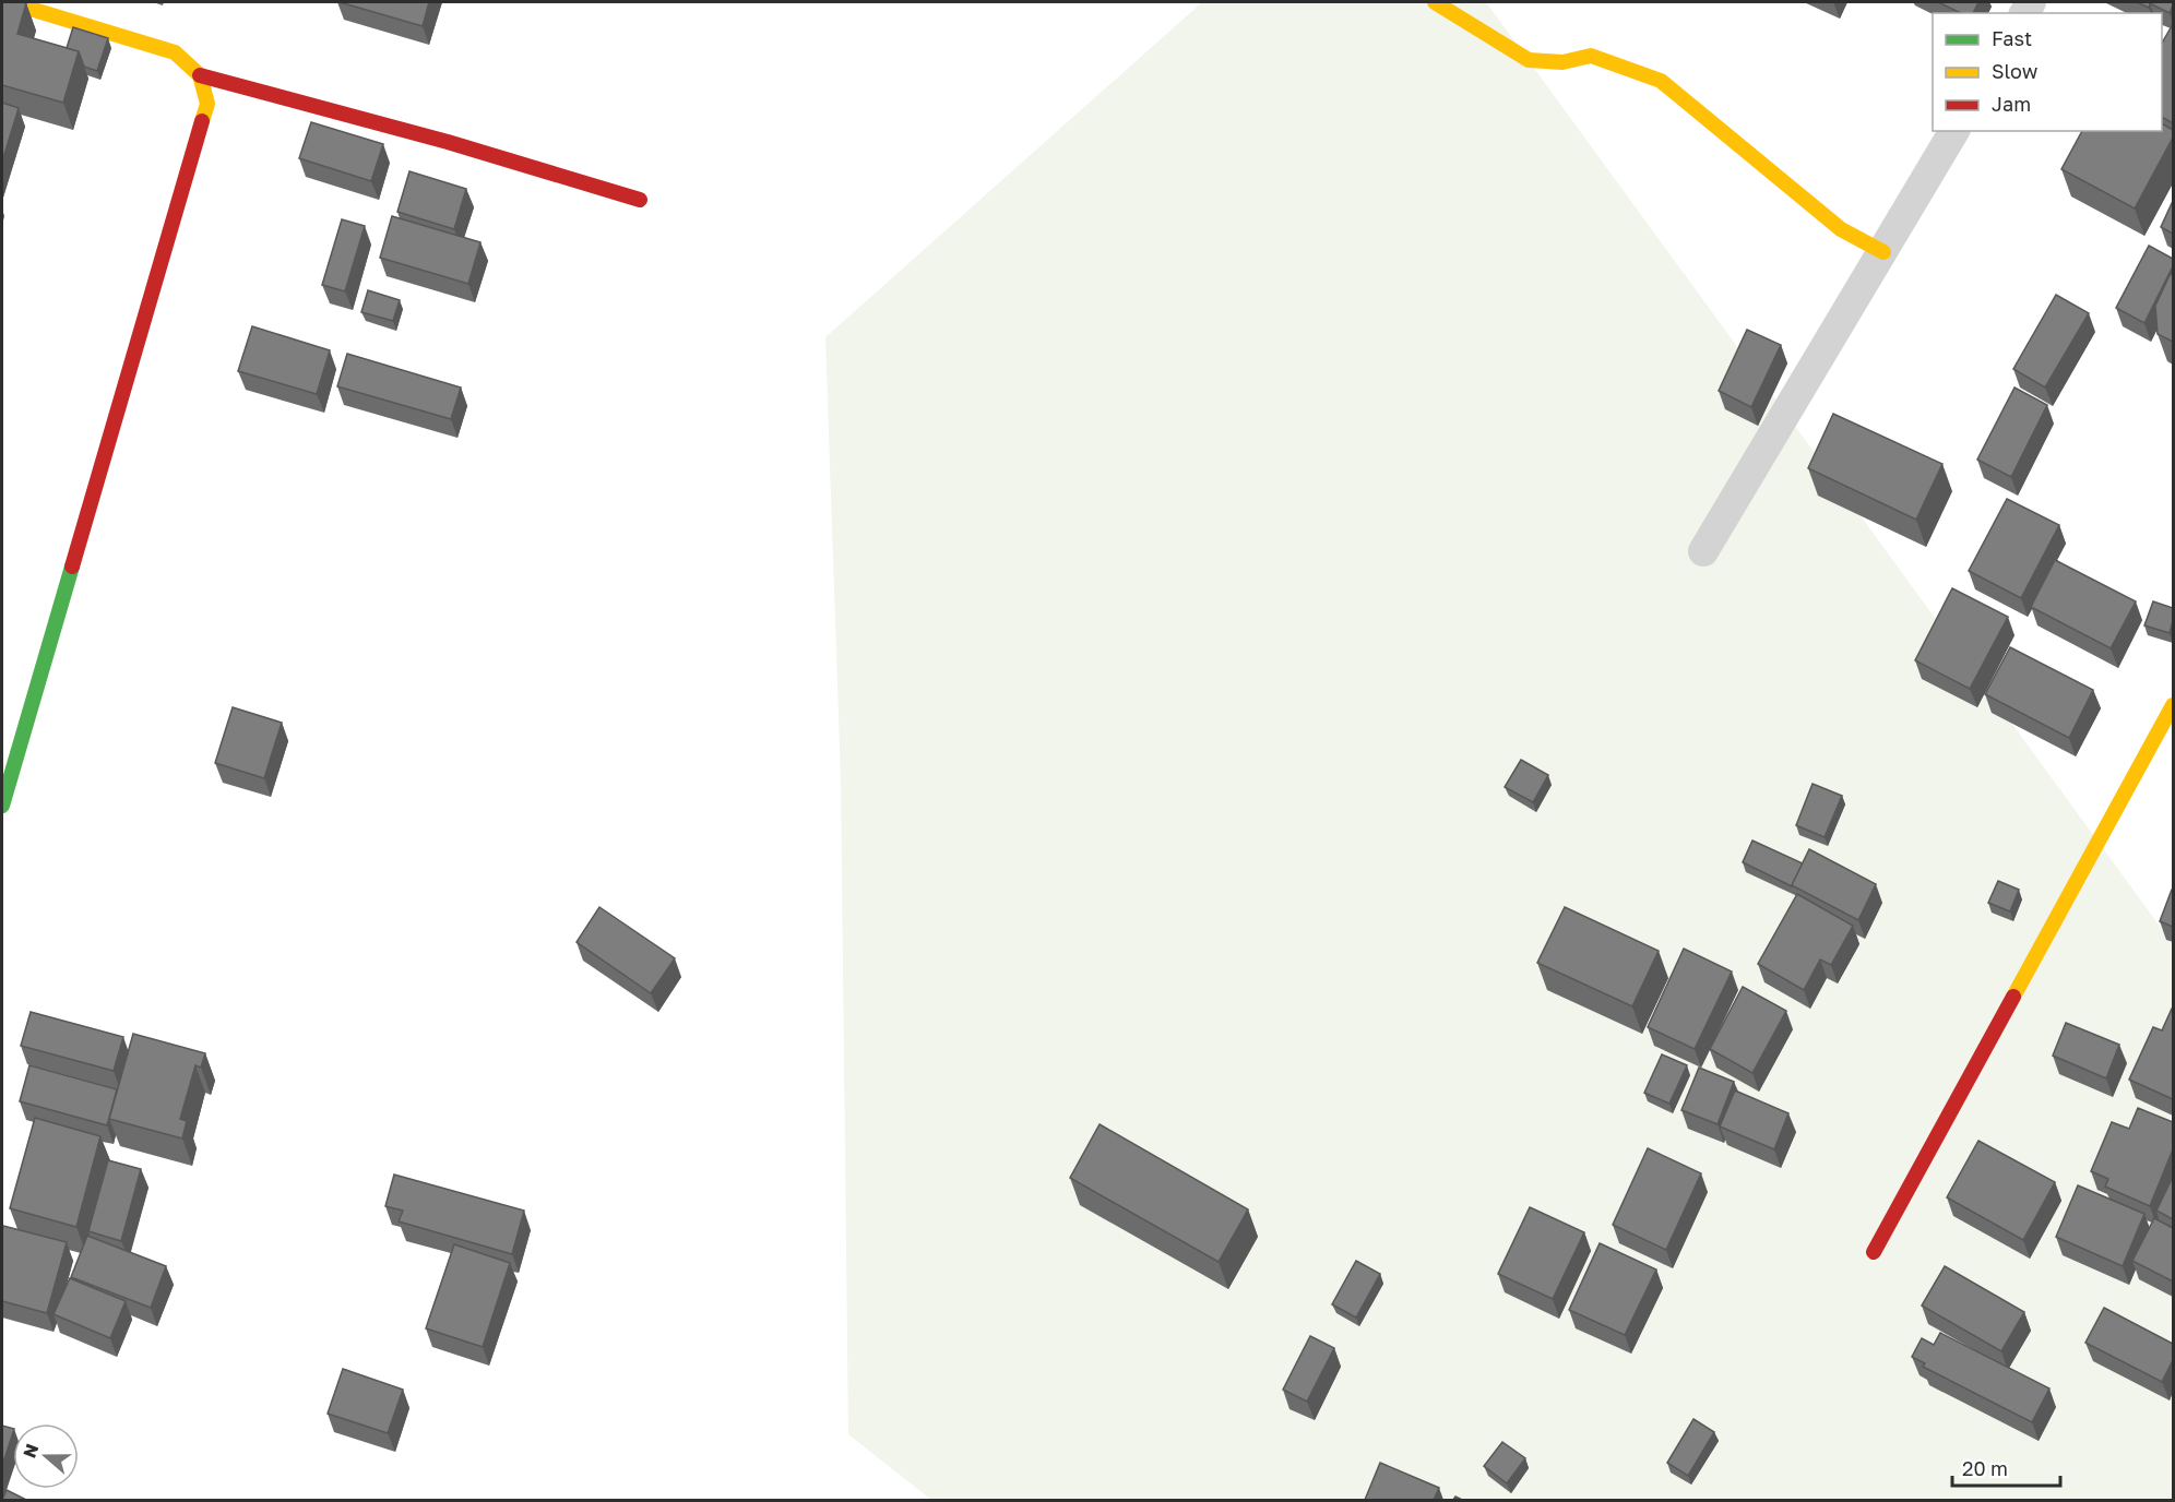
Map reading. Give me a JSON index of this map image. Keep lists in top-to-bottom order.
{
  "legend": ["Fast", "Slow", "Jam"],
  "scale_bar": "20 m",
  "north": "left"
}
